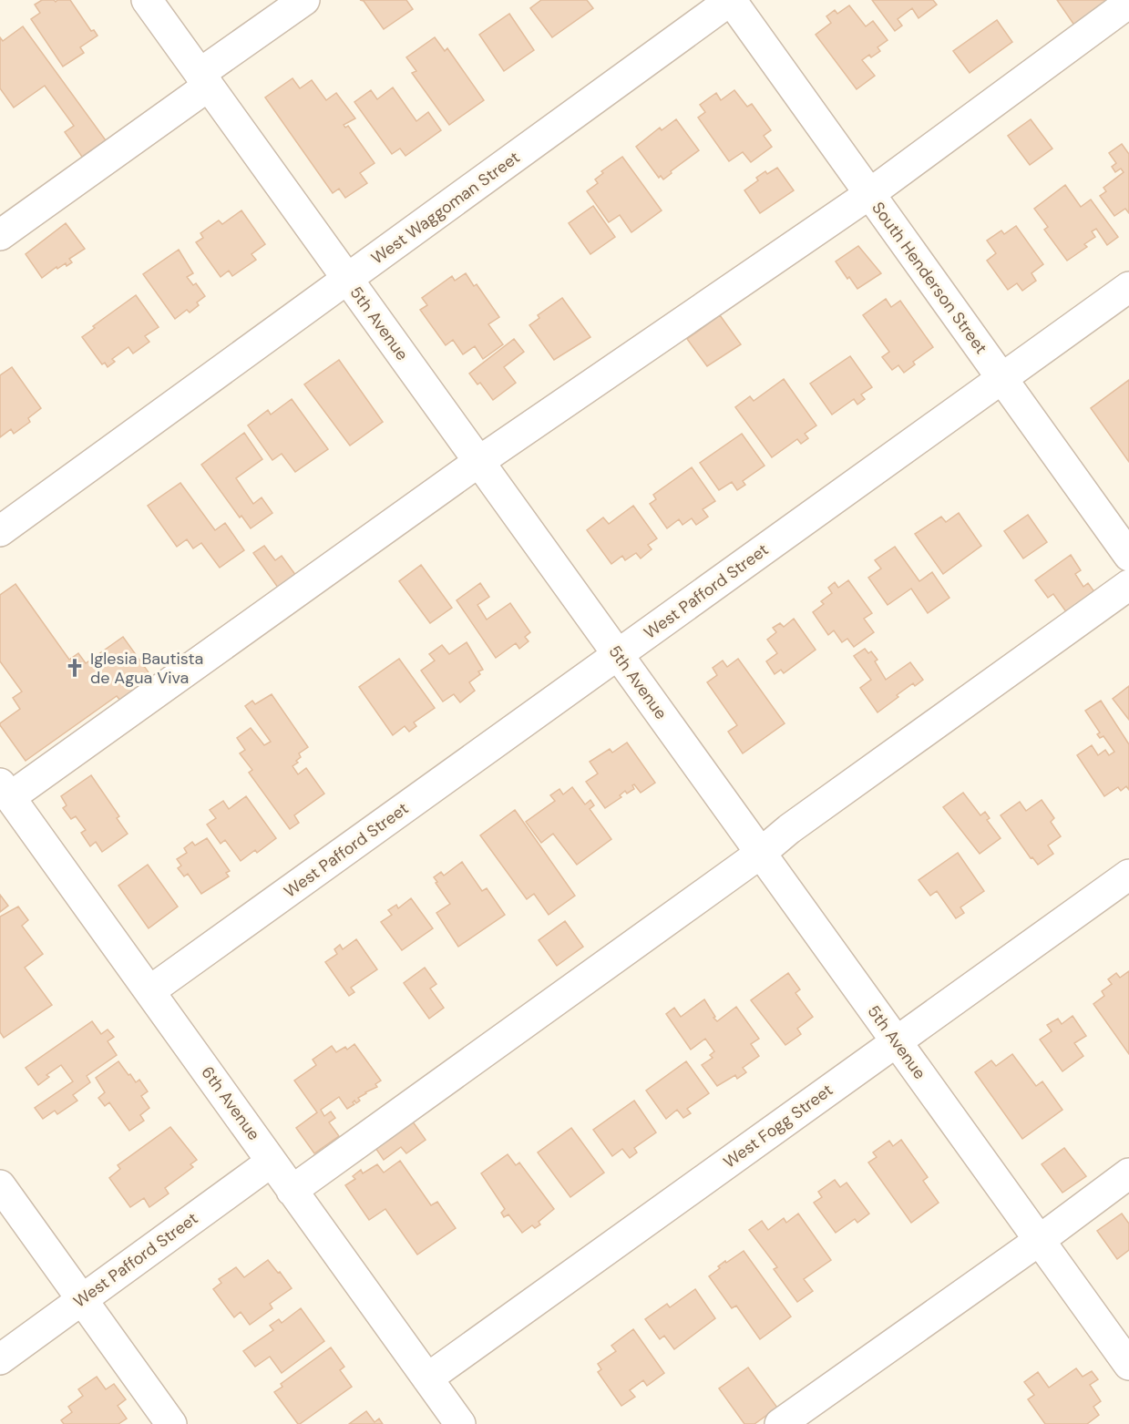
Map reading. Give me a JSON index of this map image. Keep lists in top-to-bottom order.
{
  "streets": {
    "street": [
      "West Waggoman Street",
      "South Henderson Street",
      "5th Avenue",
      "West Pafford Street",
      "6th Avenue",
      "West Fogg Street"
    ]
  },
  "crossings": [
    ["West Waggoman Street", "South Henderson Street"],
    ["West Waggoman Street", "5th Avenue"],
    ["South Henderson Street", "West Pafford Street"],
    ["5th Avenue", "West Pafford Street"],
    ["5th Avenue", "West Fogg Street"],
    ["West Pafford Street", "6th Avenue"],
    ["6th Avenue", "West Fogg Street"]
  ],
  "places": {
    "church": ["Iglesia Bautista de Agua Viva"]
  }
}
